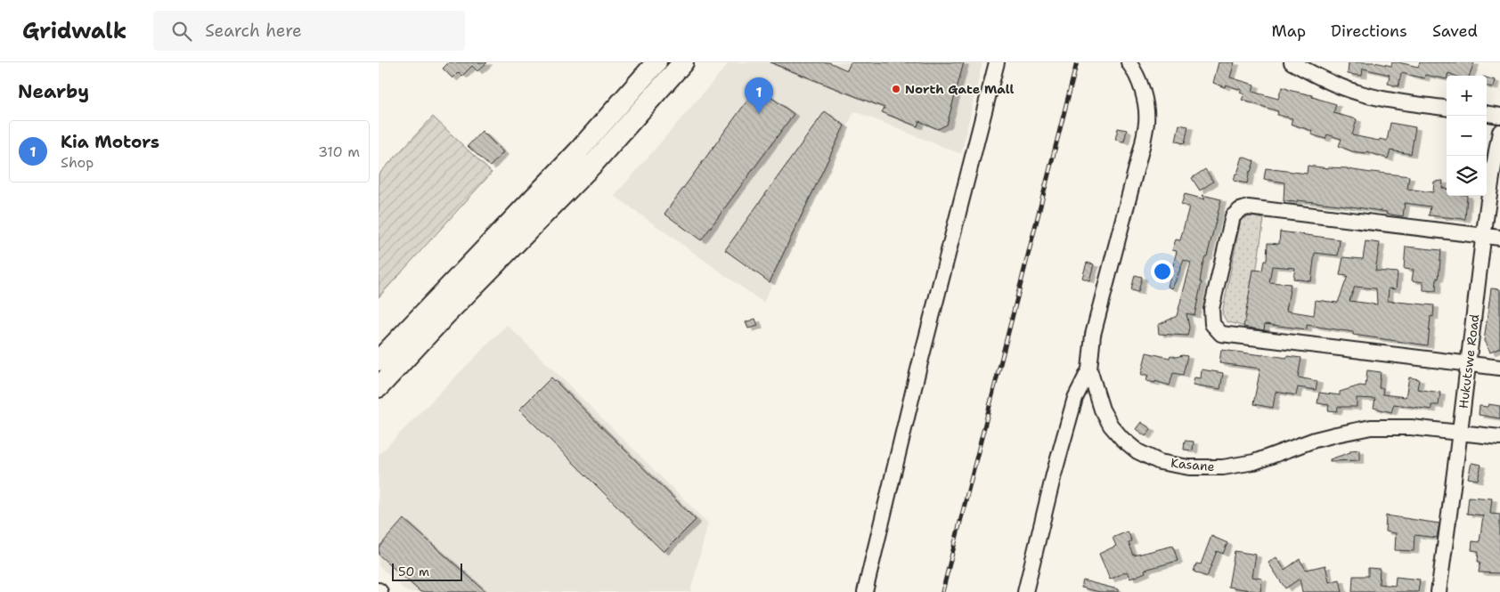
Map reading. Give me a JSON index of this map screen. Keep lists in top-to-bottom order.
{
  "streets": {
    "street": ["Hukutswe Road", "Kasane"]
  },
  "crossings": [
    ["Hukutswe Road", "Kasane"]
  ],
  "places": ["North Gate Mall"],
  "scale_bar": "50 m",
  "page": {
    "header": "Gridwalk",
    "search": "Search here",
    "nav": ["Map", "Directions", "Saved"],
    "heading": "Nearby",
    "map_buttons": ["+", "−"],
    "pins": "1",
    "list": [
      {
        "mark": "1",
        "name": "Kia Motors",
        "note": "Shop",
        "value": "310 m"
      }
    ],
    "scale": "50 m"
  }
}
